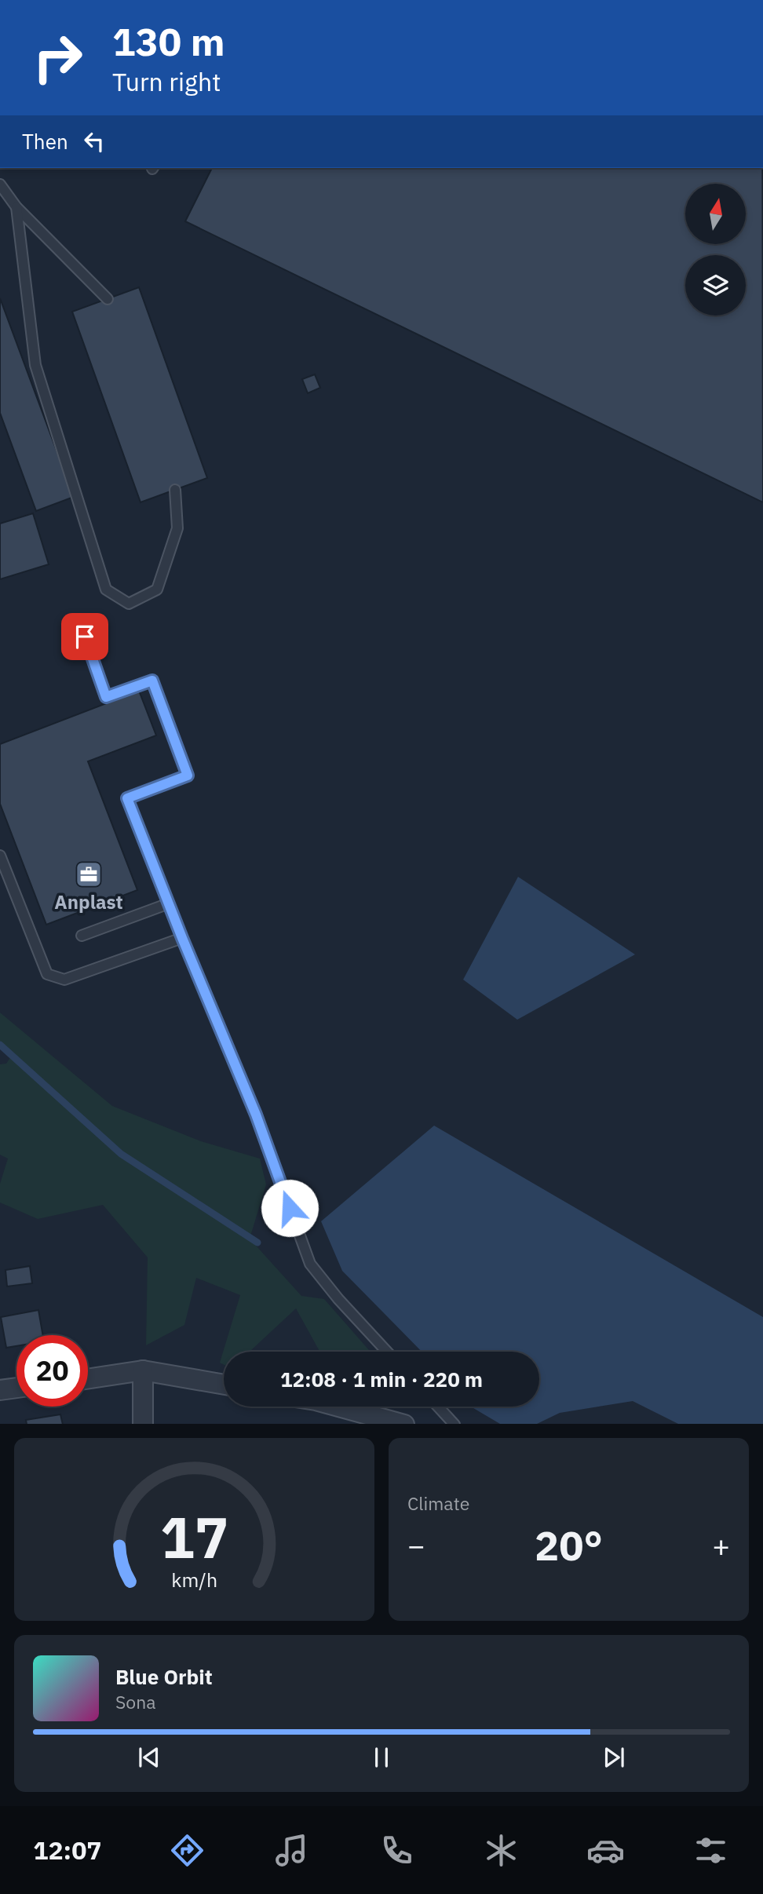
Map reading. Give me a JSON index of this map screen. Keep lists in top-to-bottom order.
{
  "places": {
    "office": ["Anplast"]
  },
  "north": "top",
  "page": {
    "turn": ["130 m", "Turn right"],
    "then": "Then",
    "limit": "20",
    "trip": "12:08 · 1 min · 220 m",
    "tile": "Climate",
    "heat": ["−", "20°", "+"],
    "song": ["Blue Orbit", "Sona"],
    "tabs": "12:07",
    "gauge": ["17", "km/h"]
  }
}
